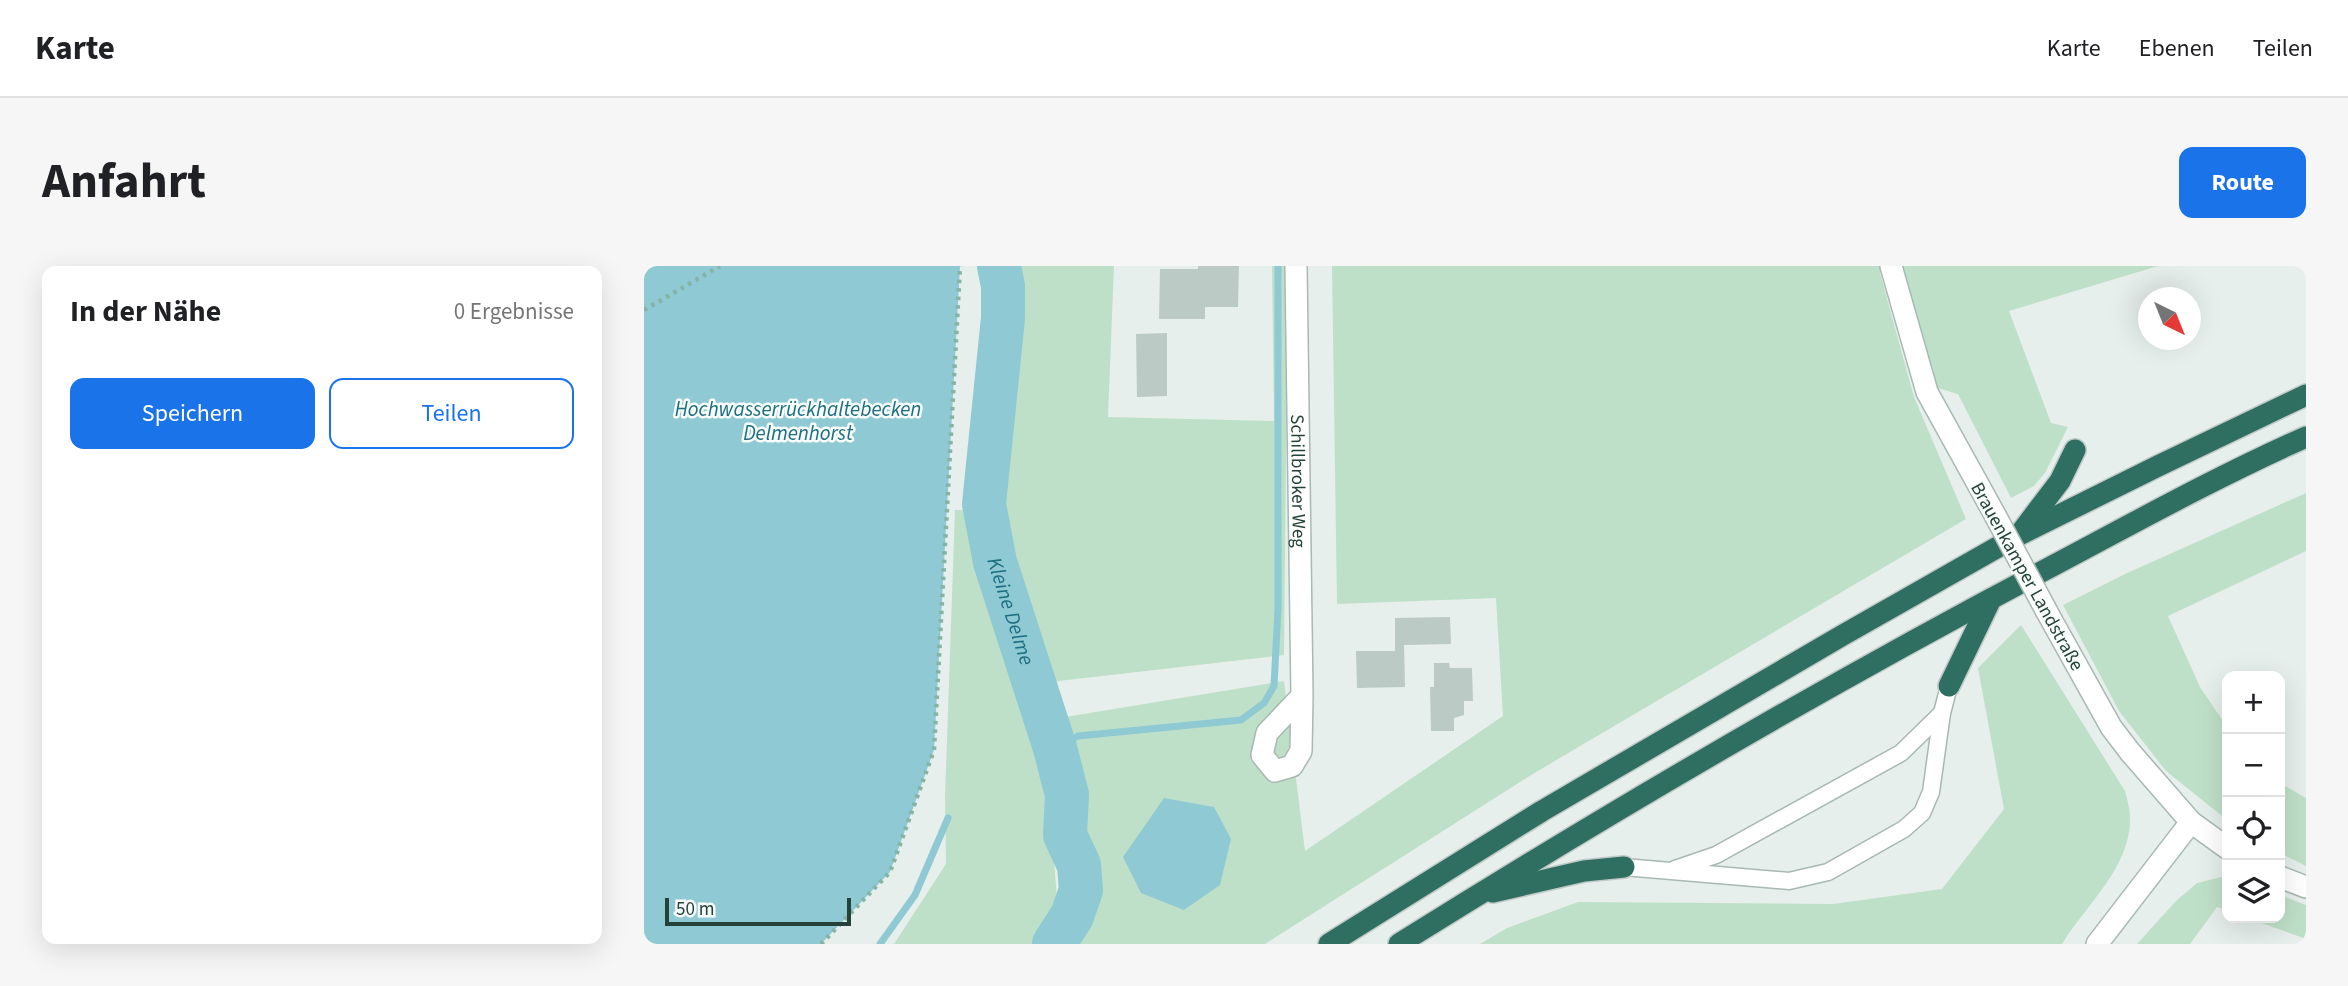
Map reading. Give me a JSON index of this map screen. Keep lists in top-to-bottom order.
{
  "streets": {
    "street": ["Schillbroker Weg", "Brauenkamper Landstraße"]
  },
  "water": ["Hochwasserrückhaltebecken Delmenhorst", "Kleine Delme"],
  "scale_bar": "50 m",
  "north": "bottom right",
  "page": {
    "header": "Karte",
    "nav": ["Karte", "Ebenen", "Teilen"],
    "title": "Anfahrt",
    "buttons": [
      "Route",
      ["Speichern", "Teilen"]
    ],
    "heading": ["In der Nähe", "0 Ergebnisse"],
    "map_buttons": ["+", "−"],
    "scale": "50 m"
  }
}
